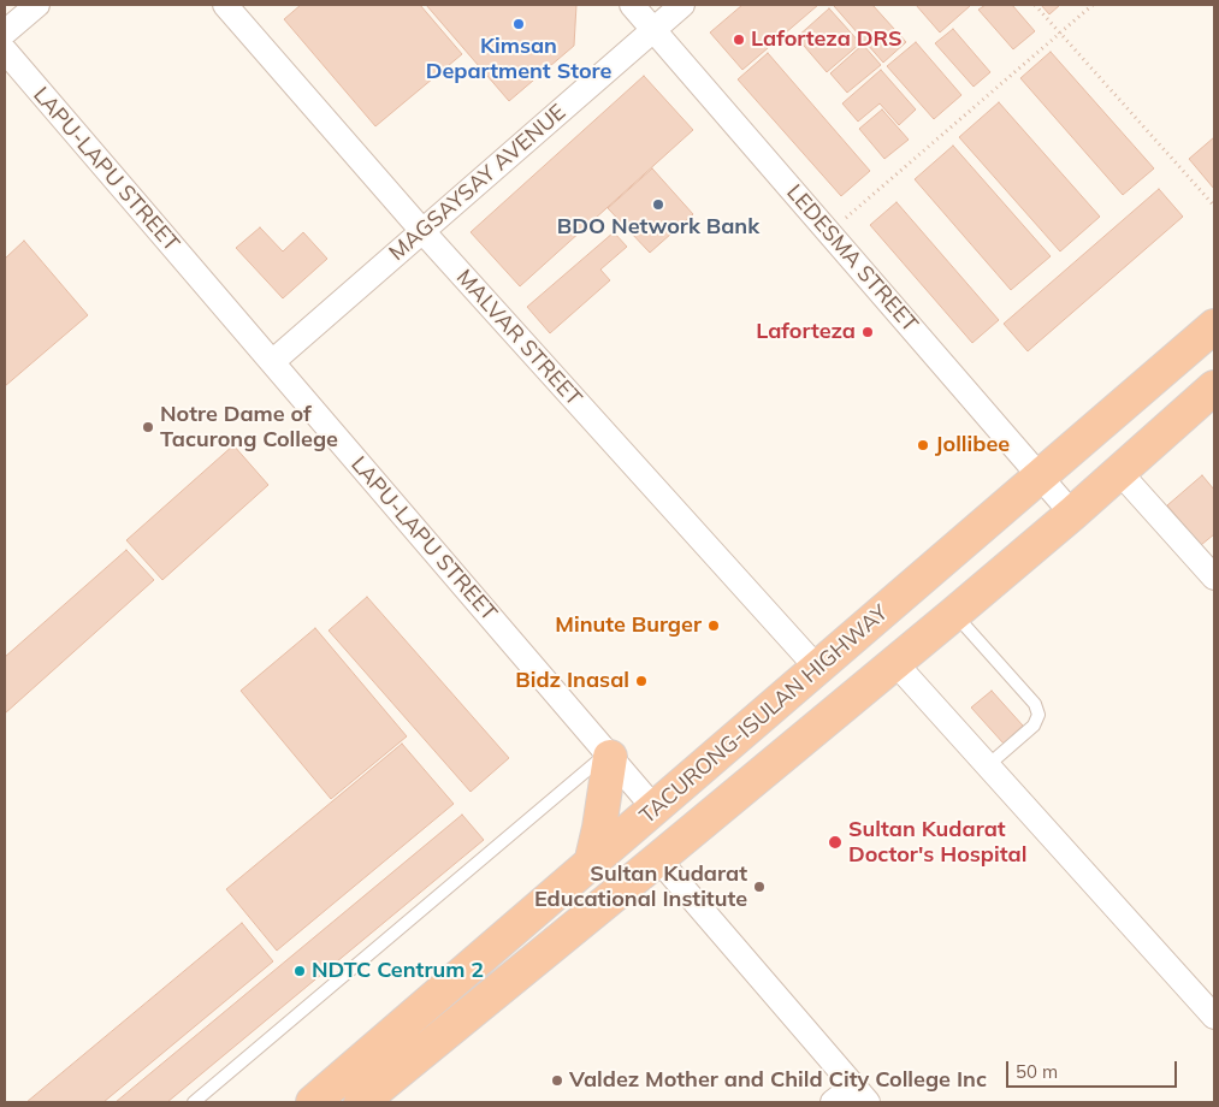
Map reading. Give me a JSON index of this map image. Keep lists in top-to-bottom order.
{
  "streets": {
    "highway": ["TACURONG-ISULAN HIGHWAY"],
    "street": [
      "LAPU-LAPU STREET",
      "MAGSAYSAY AVENUE",
      "LEDESMA STREET",
      "MALVAR STREET"
    ]
  },
  "crossings": [
    ["LAPU-LAPU STREET", "MAGSAYSAY AVENUE"],
    ["LAPU-LAPU STREET", "TACURONG-ISULAN HIGHWAY"],
    ["MAGSAYSAY AVENUE", "LEDESMA STREET"],
    ["MAGSAYSAY AVENUE", "MALVAR STREET"],
    ["LEDESMA STREET", "TACURONG-ISULAN HIGHWAY"],
    ["MALVAR STREET", "TACURONG-ISULAN HIGHWAY"]
  ],
  "places": [
    "Kimsan Department Store",
    "Laforteza DRS",
    "BDO Network Bank",
    "Laforteza",
    "Notre Dame of Tacurong College",
    "Jollibee",
    "Minute Burger",
    "Bidz Inasal",
    "Sultan Kudarat Doctor's Hospital",
    "Sultan Kudarat Educational Institute",
    "NDTC Centrum 2",
    "Valdez Mother and Child City College Inc"
  ],
  "scale_bar": "50 m"
}
